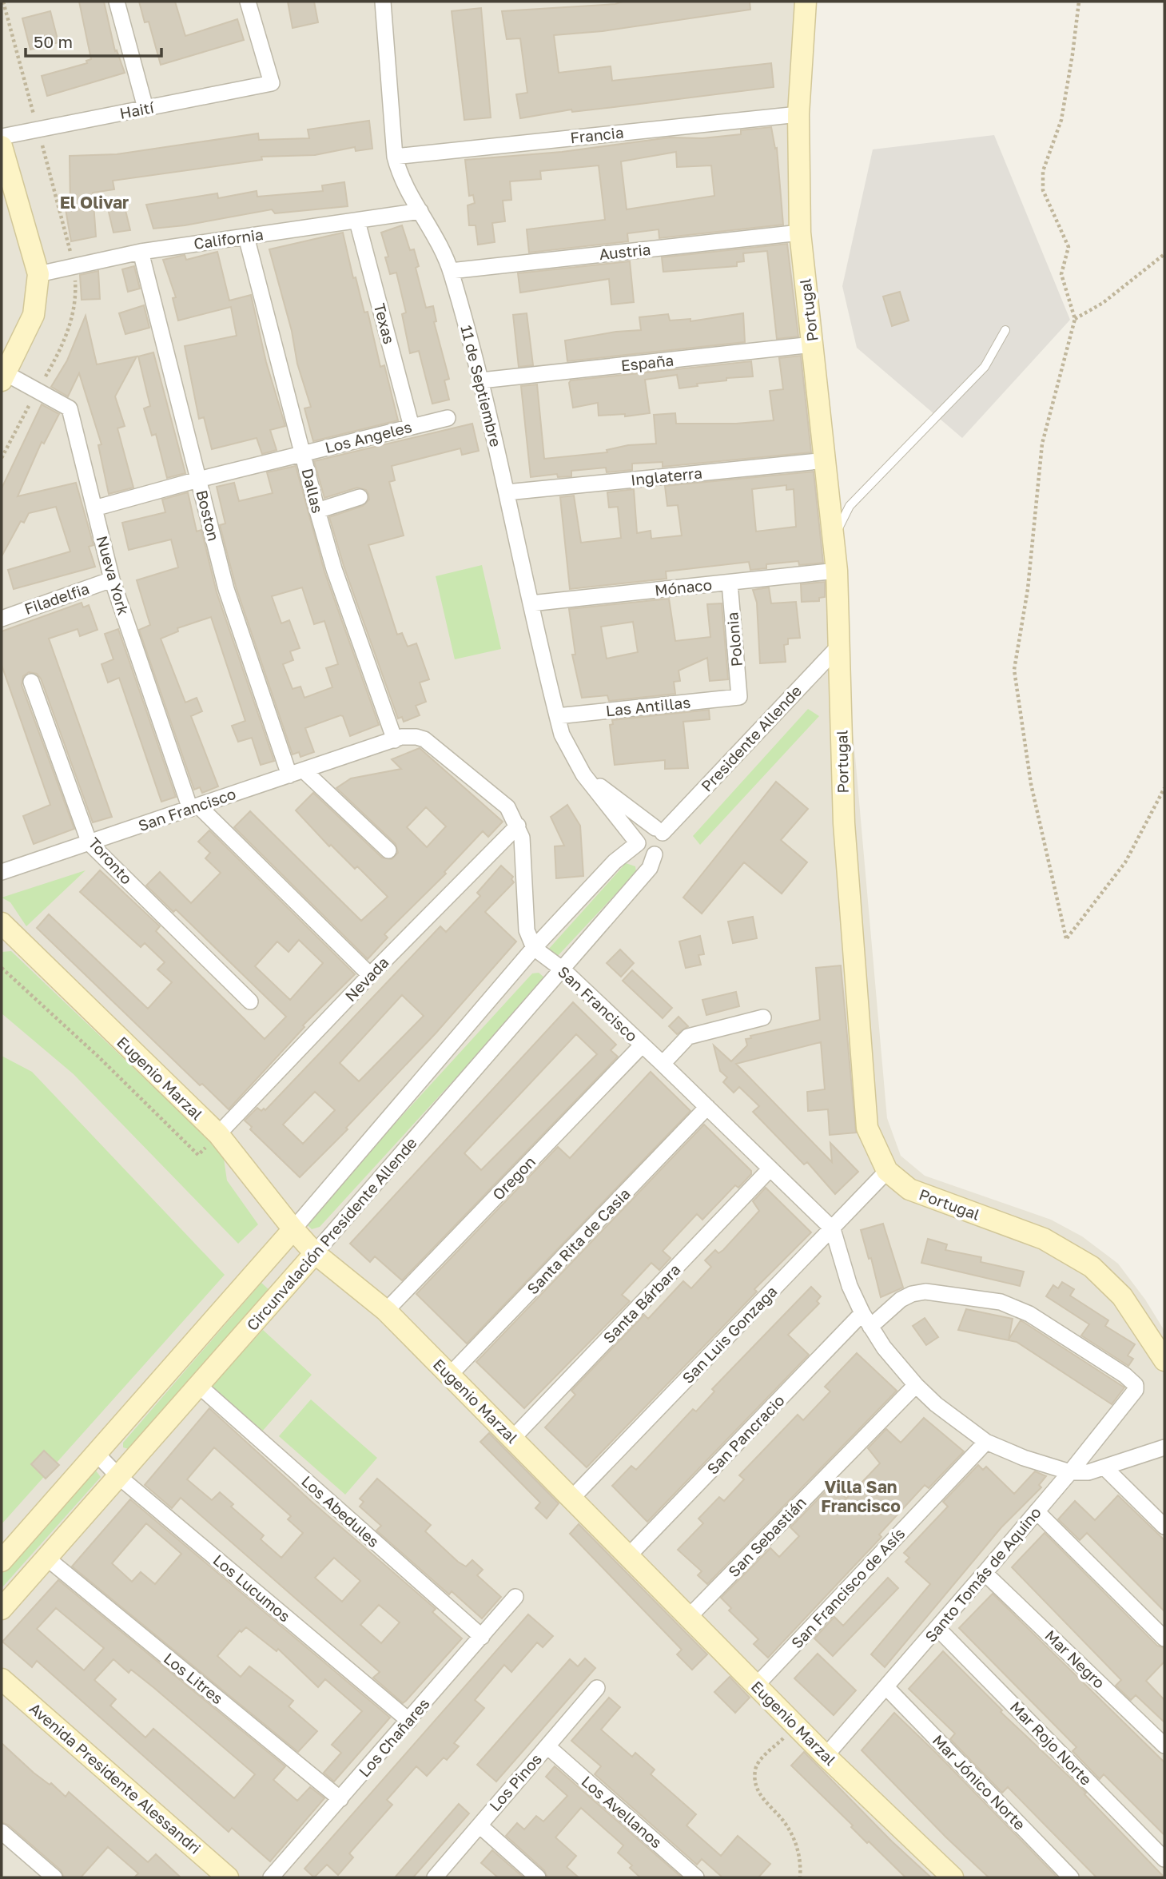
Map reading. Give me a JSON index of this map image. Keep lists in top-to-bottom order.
{
  "streets": {
    "main road": [
      "Portugal",
      "Eugenio Marzal",
      "Circunvalación Presidente Allende",
      "Avenida Presidente Alessandri"
    ],
    "street": [
      "Haití",
      "Francia",
      "California",
      "Austria",
      "Texas",
      "España",
      "11 de Septiembre",
      "Los Angeles",
      "Inglaterra",
      "Dallas",
      "Boston",
      "Nueva York",
      "Mónaco",
      "Filadelfia",
      "Polonia",
      "Las Antillas",
      "Presidente Allende",
      "San Francisco",
      "Toronto",
      "Nevada",
      "Oregon",
      "Santa Rita de Casia",
      "Santa Bárbara",
      "San Luis Gonzaga",
      "San Pancracio",
      "Los Abedules",
      "San Sebastián",
      "Santo Tomás de Aquino",
      "Los Lucumos",
      "San Francisco de Asís",
      "Mar Negro",
      "Los Litres",
      "Los Chañares",
      "Mar Rojo Norte",
      "Los Pinos",
      "Mar Jónico Norte",
      "Los Avellanos"
    ]
  },
  "crossings": [
    ["Francia", "Portugal"],
    ["Francia", "11 de Septiembre"],
    ["California", "Texas"],
    ["California", "11 de Septiembre"],
    ["California", "Dallas"],
    ["California", "Boston"],
    ["Austria", "Portugal"],
    ["Austria", "11 de Septiembre"],
    ["Portugal", "España"],
    ["Portugal", "Inglaterra"],
    ["Portugal", "Mónaco"],
    ["Portugal", "Presidente Allende"],
    ["Portugal", "San Luis Gonzaga"],
    ["Texas", "Los Angeles"],
    ["España", "11 de Septiembre"],
    ["11 de Septiembre", "Inglaterra"],
    ["11 de Septiembre", "Mónaco"],
    ["11 de Septiembre", "Las Antillas"],
    ["11 de Septiembre", "Presidente Allende"],
    ["11 de Septiembre", "Circunvalación Presidente Allende"],
    ["Los Angeles", "Dallas"],
    ["Los Angeles", "Boston"],
    ["Los Angeles", "Nueva York"],
    ["Dallas", "San Francisco"],
    ["Boston", "San Francisco"],
    ["Nueva York", "Filadelfia"],
    ["Nueva York", "San Francisco"],
    ["Nueva York", "Nevada"],
    ["Mónaco", "Polonia"],
    ["Polonia", "Las Antillas"],
    ["Presidente Allende", "Circunvalación Presidente Allende"],
    ["San Francisco", "Toronto"],
    ["San Francisco", "Nevada"],
    ["San Francisco", "Oregon"],
    ["San Francisco", "Circunvalación Presidente Allende"],
    ["San Francisco", "Santa Rita de Casia"],
    ["San Francisco", "Santa Bárbara"],
    ["San Francisco", "San Luis Gonzaga"],
    ["San Francisco", "San Pancracio"],
    ["San Francisco", "San Sebastián"],
    ["San Francisco", "Santo Tomás de Aquino"],
    ["San Francisco", "San Francisco de Asís"],
    ["Nevada", "Eugenio Marzal"],
    ["Eugenio Marzal", "Oregon"],
    ["Eugenio Marzal", "Circunvalación Presidente Allende"],
    ["Eugenio Marzal", "Santa Rita de Casia"],
    ["Eugenio Marzal", "Santa Bárbara"],
    ["Eugenio Marzal", "San Luis Gonzaga"],
    ["Eugenio Marzal", "San Pancracio"],
    ["Eugenio Marzal", "San Sebastián"],
    ["Eugenio Marzal", "Santo Tomás de Aquino"],
    ["Eugenio Marzal", "San Francisco de Asís"],
    ["Circunvalación Presidente Allende", "Los Abedules"],
    ["Circunvalación Presidente Allende", "Los Lucumos"],
    ["Circunvalación Presidente Allende", "Los Litres"],
    ["San Pancracio", "Santo Tomás de Aquino"],
    ["Los Abedules", "Los Chañares"],
    ["Santo Tomás de Aquino", "Mar Negro"],
    ["Santo Tomás de Aquino", "Mar Rojo Norte"],
    ["Santo Tomás de Aquino", "Mar Jónico Norte"],
    ["Los Lucumos", "Los Chañares"],
    ["Los Litres", "Los Chañares"],
    ["Los Pinos", "Los Avellanos"]
  ],
  "districts": ["El Olivar", "Villa San Francisco"],
  "scale_bar": "50 m"
}
